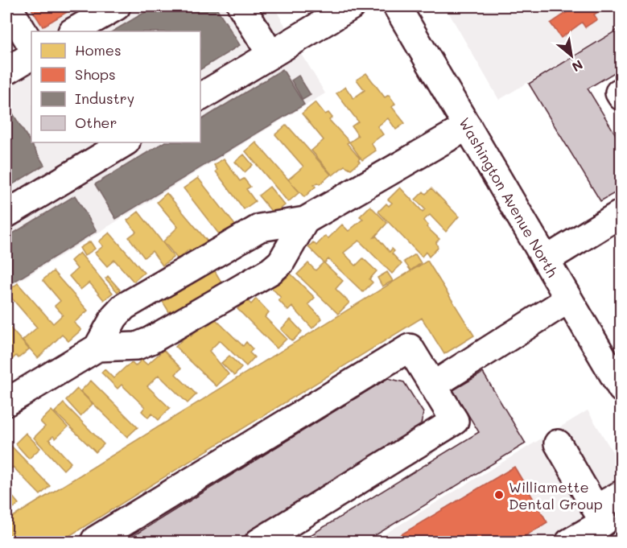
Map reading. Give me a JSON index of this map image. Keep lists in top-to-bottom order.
{
  "streets": {
    "main road": ["Washington Avenue North"]
  },
  "places": ["Williamette Dental Group"],
  "legend": [
    "Homes",
    "Shops",
    "Industry",
    "Other"
  ],
  "north": "bottom right"
}
